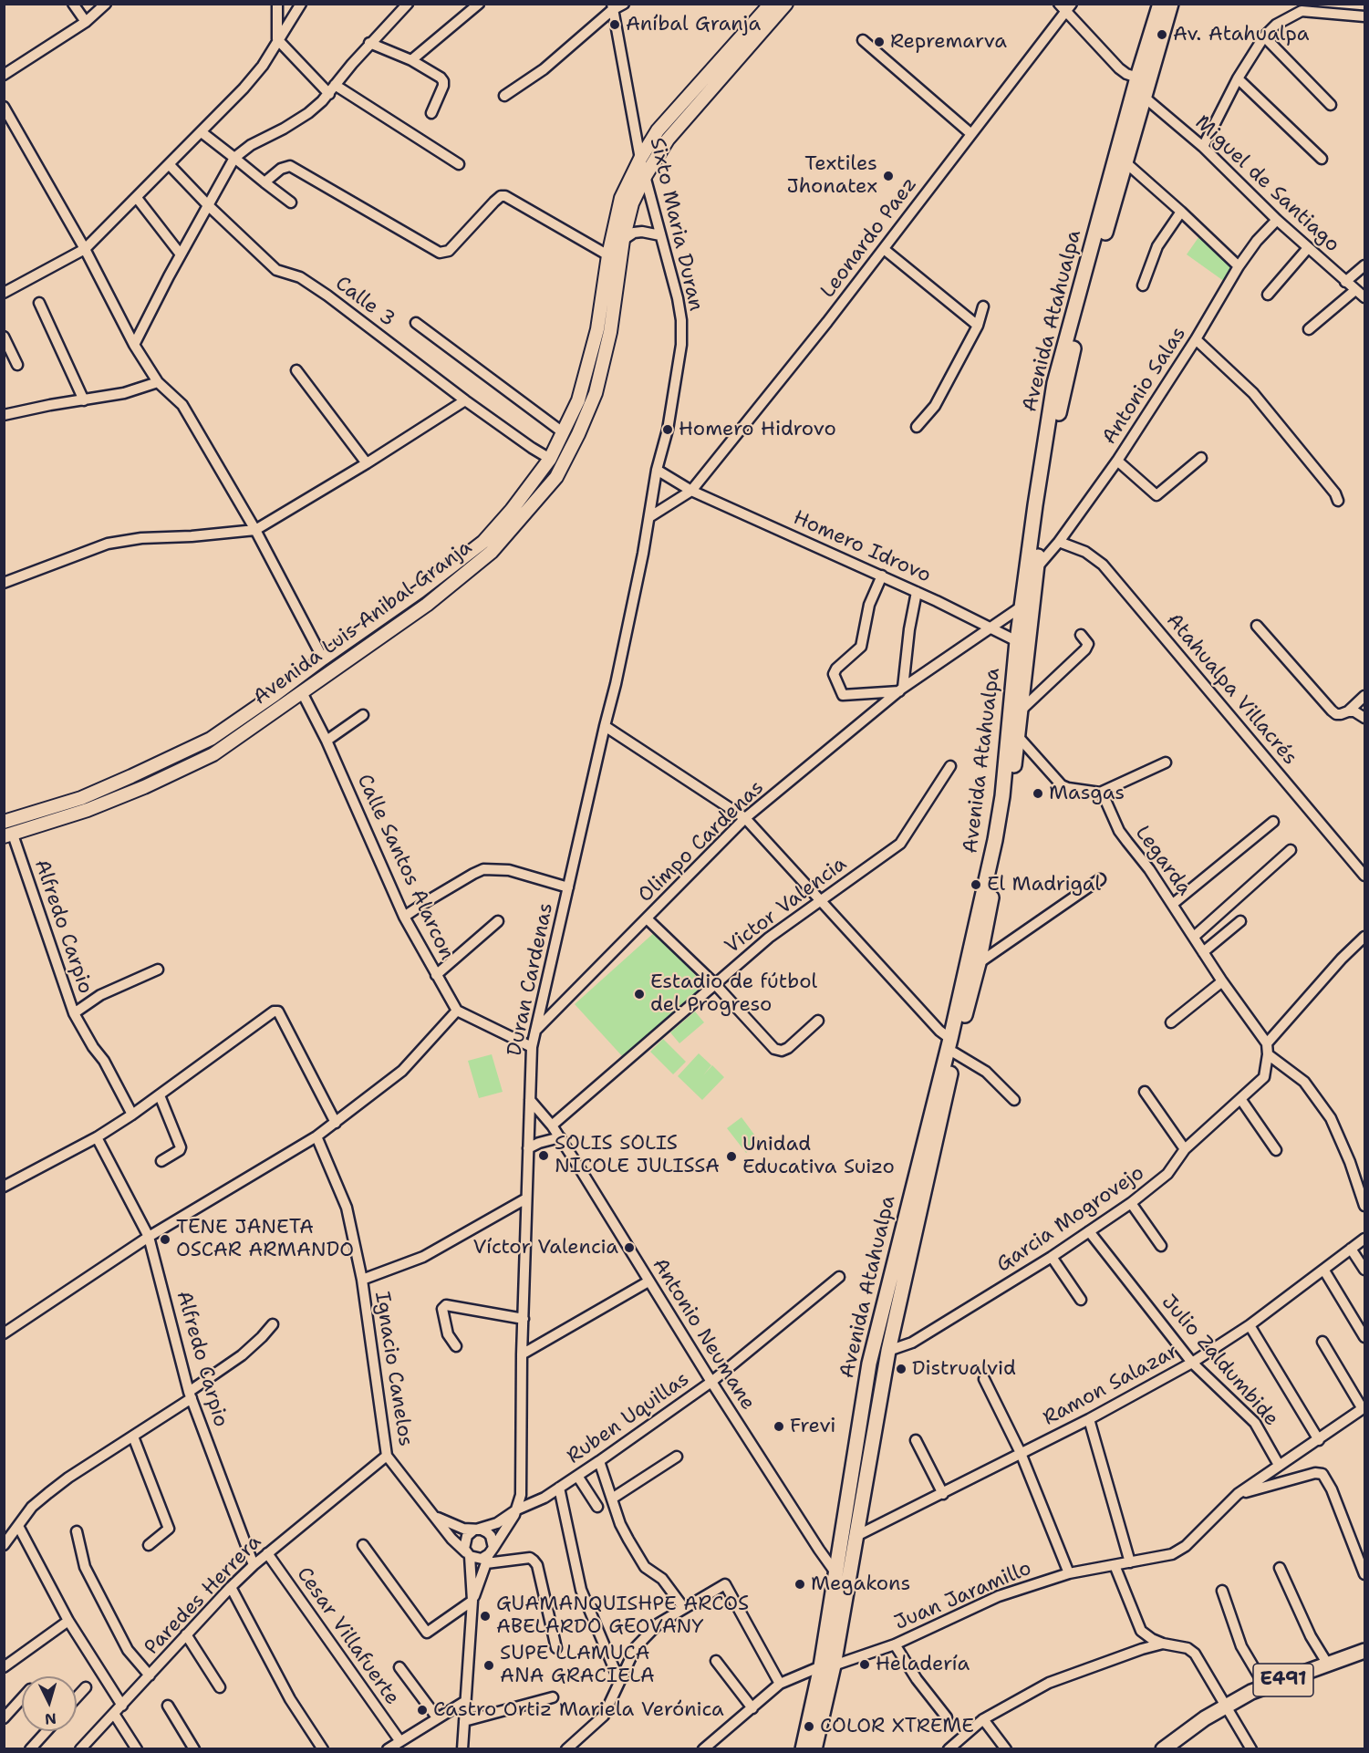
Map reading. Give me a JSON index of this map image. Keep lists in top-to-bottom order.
{
  "streets": {
    "highway": ["Avenida Atahualpa", "E491"],
    "main road": ["Avenida Luis Anibal Granja"],
    "street": [
      "Miguel de Santiago",
      "Sixto Maria Duran",
      "Leonardo Paez",
      "Calle 3",
      "Antonio Salas",
      "Homero Idrovo",
      "Atahualpa Villacrés",
      "Olimpo Cardenas",
      "Legarda",
      "Calle Santos Alarcon",
      "Victor Valencia",
      "Alfredo Carpio",
      "Duran Cardenas",
      "Garcia Mogrovejo",
      "Antonio Neumane",
      "Julio Zaldumbide",
      "Ignacio Canelos",
      "Ramon Salazar",
      "Ruben Uquillas",
      "Paredes Herrera",
      "Juan Jaramillo",
      "Cesar Villafuerte"
    ]
  },
  "crossings": [
    ["Miguel de Santiago", "Avenida Atahualpa"],
    ["Miguel de Santiago", "Antonio Salas"],
    ["Sixto Maria Duran", "Homero Idrovo"],
    ["Sixto Maria Duran", "Avenida Luis Anibal Granja"],
    ["Sixto Maria Duran", "Duran Cardenas"],
    ["Leonardo Paez", "Homero Idrovo"],
    ["Calle 3", "Avenida Luis Anibal Granja"],
    ["Avenida Atahualpa", "Antonio Salas"],
    ["Avenida Atahualpa", "Homero Idrovo"],
    ["Avenida Atahualpa", "Olimpo Cardenas"],
    ["Avenida Atahualpa", "Garcia Mogrovejo"],
    ["Avenida Atahualpa", "Antonio Neumane"],
    ["Avenida Atahualpa", "Ramon Salazar"],
    ["Avenida Atahualpa", "Juan Jaramillo"],
    ["Antonio Salas", "Atahualpa Villacrés"],
    ["Homero Idrovo", "Olimpo Cardenas"],
    ["Avenida Luis Anibal Granja", "Calle Santos Alarcon"],
    ["Avenida Luis Anibal Granja", "Alfredo Carpio"],
    ["Olimpo Cardenas", "Duran Cardenas"],
    ["Legarda", "Garcia Mogrovejo"],
    ["Victor Valencia", "Antonio Neumane"],
    ["Alfredo Carpio", "Paredes Herrera"],
    ["Duran Cardenas", "Antonio Neumane"],
    ["Duran Cardenas", "Ignacio Canelos"],
    ["Duran Cardenas", "Ruben Uquillas"],
    ["Garcia Mogrovejo", "Julio Zaldumbide"],
    ["Antonio Neumane", "Ruben Uquillas"],
    ["Julio Zaldumbide", "Ramon Salazar"],
    ["Julio Zaldumbide", "Juan Jaramillo"],
    ["Ignacio Canelos", "Paredes Herrera"],
    ["Paredes Herrera", "Cesar Villafuerte"]
  ],
  "places": [
    "Aníbal Granja",
    "Av. Atahualpa",
    "Repremarva",
    "Textiles Jhonatex",
    "Homero Hidrovo",
    "Masgas",
    "El Madrigal",
    "Estadio de fútbol del Progreso",
    "SOLIS SOLIS NICOLE JULISSA",
    "Unidad Educativa Suizo",
    "TENE JANETA OSCAR ARMANDO",
    "Víctor Valencia",
    "Distrualvid",
    "Frevi",
    "Megakons",
    "GUAMANQUISHPE ARCOS ABELARDO GEOVANY",
    "Heladería",
    "SUPE LLAMUCA ANA GRACIELA",
    "Castro Ortiz Mariela Verónica",
    "COLOR XTREME"
  ],
  "north": "bottom"
}
